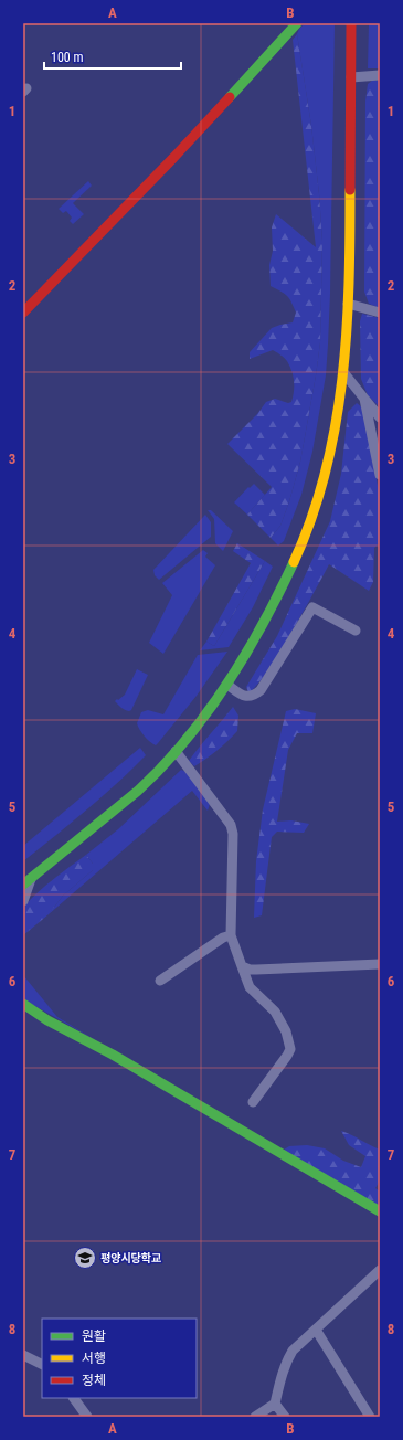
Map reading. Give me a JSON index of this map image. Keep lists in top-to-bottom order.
{
  "places": {
    "school or university": ["평양시당학교"]
  },
  "legend": ["원활", "서행", "정체"],
  "scale_bar": "100 m",
  "grid": {
    "columns": ["A", "B"],
    "rows": [
      "1",
      "2",
      "3",
      "4",
      "5",
      "6",
      "7",
      "8"
    ]
  }
}
